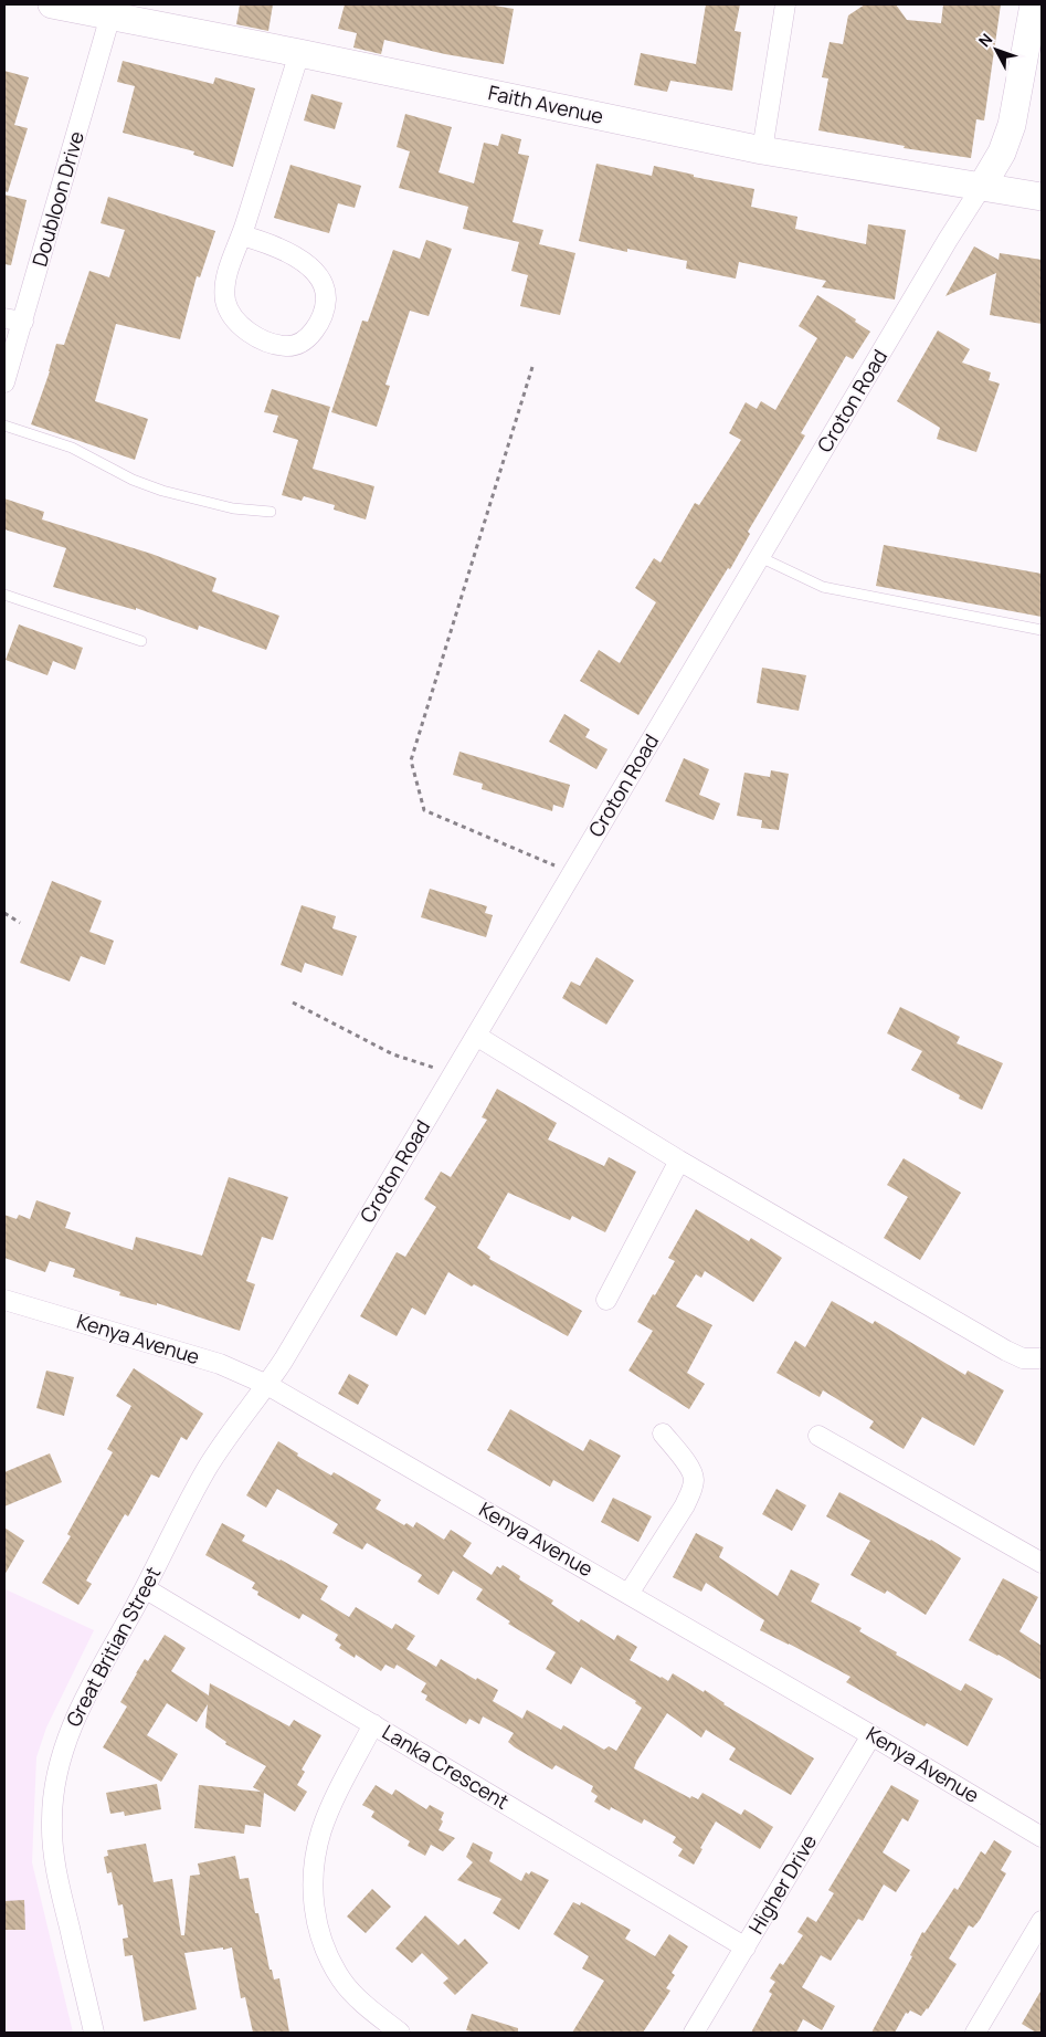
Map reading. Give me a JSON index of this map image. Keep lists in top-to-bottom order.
{
  "streets": {
    "street": [
      "Faith Avenue",
      "Doubloon Drive",
      "Croton Road",
      "Kenya Avenue",
      "Great Britian Street",
      "Lanka Crescent",
      "Higher Drive"
    ]
  },
  "crossings": [
    ["Faith Avenue", "Doubloon Drive"],
    ["Faith Avenue", "Croton Road"],
    ["Croton Road", "Kenya Avenue"],
    ["Croton Road", "Great Britian Street"],
    ["Kenya Avenue", "Great Britian Street"],
    ["Kenya Avenue", "Higher Drive"],
    ["Great Britian Street", "Lanka Crescent"],
    ["Lanka Crescent", "Higher Drive"]
  ],
  "north": "top left"
}
